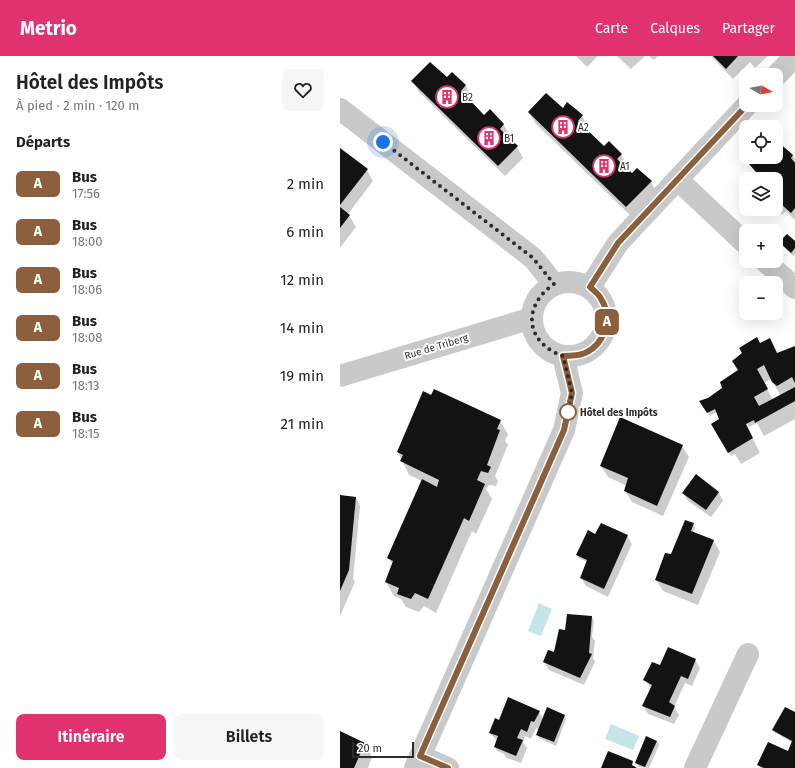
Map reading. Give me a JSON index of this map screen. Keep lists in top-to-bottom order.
{
  "streets": {
    "street": ["Rue de Triberg"]
  },
  "places": {
    "building": [
      "B2",
      "A2",
      "B1",
      "A1"
    ],
    "other": ["Hôtel des Impôts"]
  },
  "lines": ["bus line A"],
  "scale_bar": "20 m",
  "north": "right",
  "page": {
    "header": "Metrio",
    "nav": ["Carte", "Calques", "Partager"],
    "heading": [
      ["Hôtel des Impôts", "À pied · 2 min · 120 m"],
      "Départs"
    ],
    "on_map": "A",
    "map_buttons": ["+", "−"],
    "list": [
      {
        "mark": "A",
        "name": "Bus",
        "note": "17:56",
        "value": "2 min"
      },
      {
        "mark": "A",
        "name": "Bus",
        "note": "18:00",
        "value": "6 min"
      },
      {
        "mark": "A",
        "name": "Bus",
        "note": "18:06",
        "value": "12 min"
      },
      {
        "mark": "A",
        "name": "Bus",
        "note": "18:08",
        "value": "14 min"
      },
      {
        "mark": "A",
        "name": "Bus",
        "note": "18:13",
        "value": "19 min"
      },
      {
        "mark": "A",
        "name": "Bus",
        "note": "18:15",
        "value": "21 min"
      }
    ],
    "buttons": ["Itinéraire", "Billets"],
    "scale": "20 m"
  }
}
